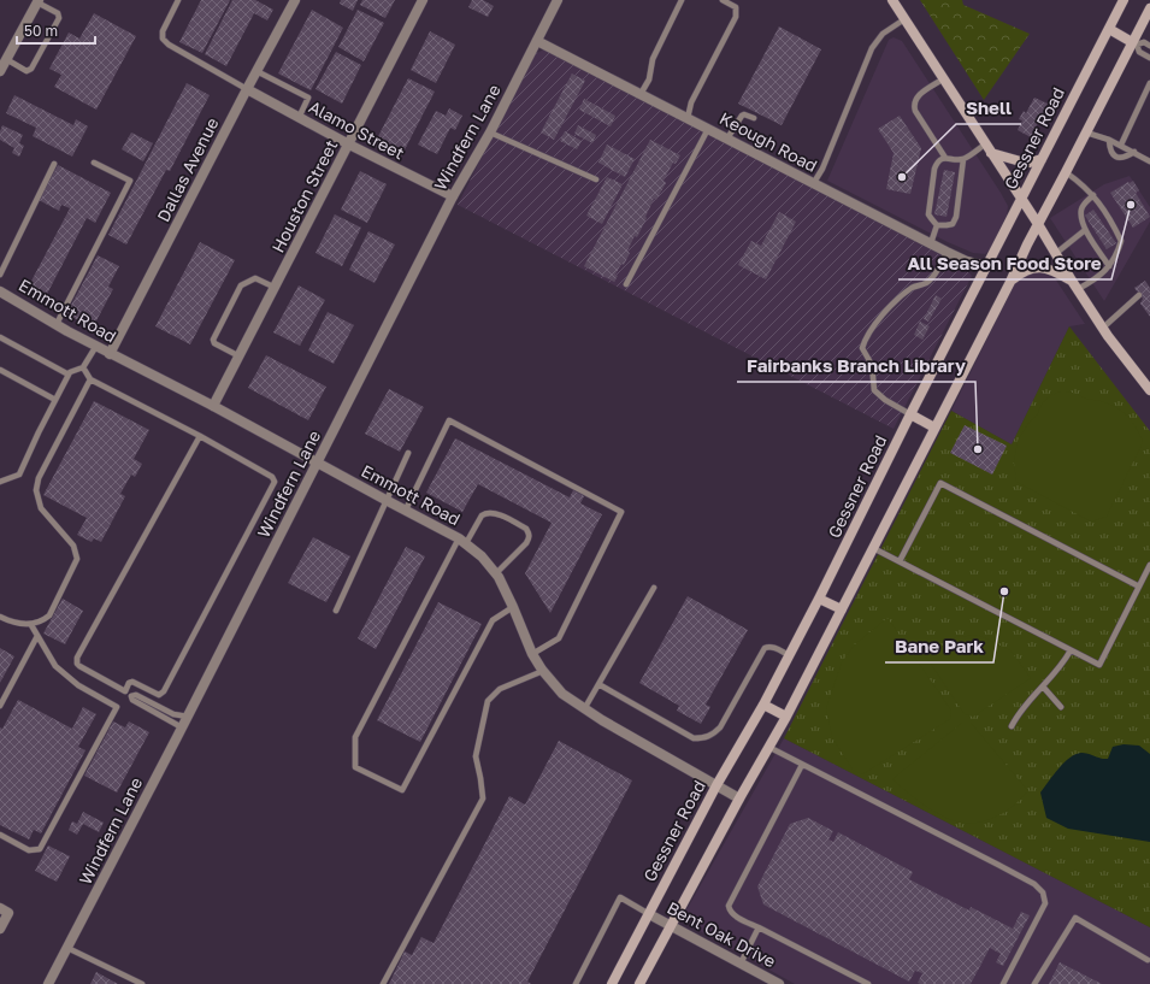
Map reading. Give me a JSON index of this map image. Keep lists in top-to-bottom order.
{
  "streets": {
    "main road": ["Gessner Road"],
    "street": [
      "Alamo Street",
      "Windfern Lane",
      "Keough Road",
      "Dallas Avenue",
      "Houston Street",
      "Emmott Road",
      "Bent Oak Drive"
    ]
  },
  "crossings": [
    ["Alamo Street", "Windfern Lane"],
    ["Alamo Street", "Dallas Avenue"],
    ["Alamo Street", "Houston Street"],
    ["Windfern Lane", "Keough Road"],
    ["Windfern Lane", "Emmott Road"],
    ["Gessner Road", "Keough Road"],
    ["Gessner Road", "Emmott Road"],
    ["Gessner Road", "Bent Oak Drive"],
    ["Dallas Avenue", "Emmott Road"],
    ["Houston Street", "Emmott Road"]
  ],
  "places": [
    "Shell",
    "All Season Food Store",
    "Fairbanks Branch Library",
    "Bane Park"
  ],
  "scale_bar": "50 m"
}
